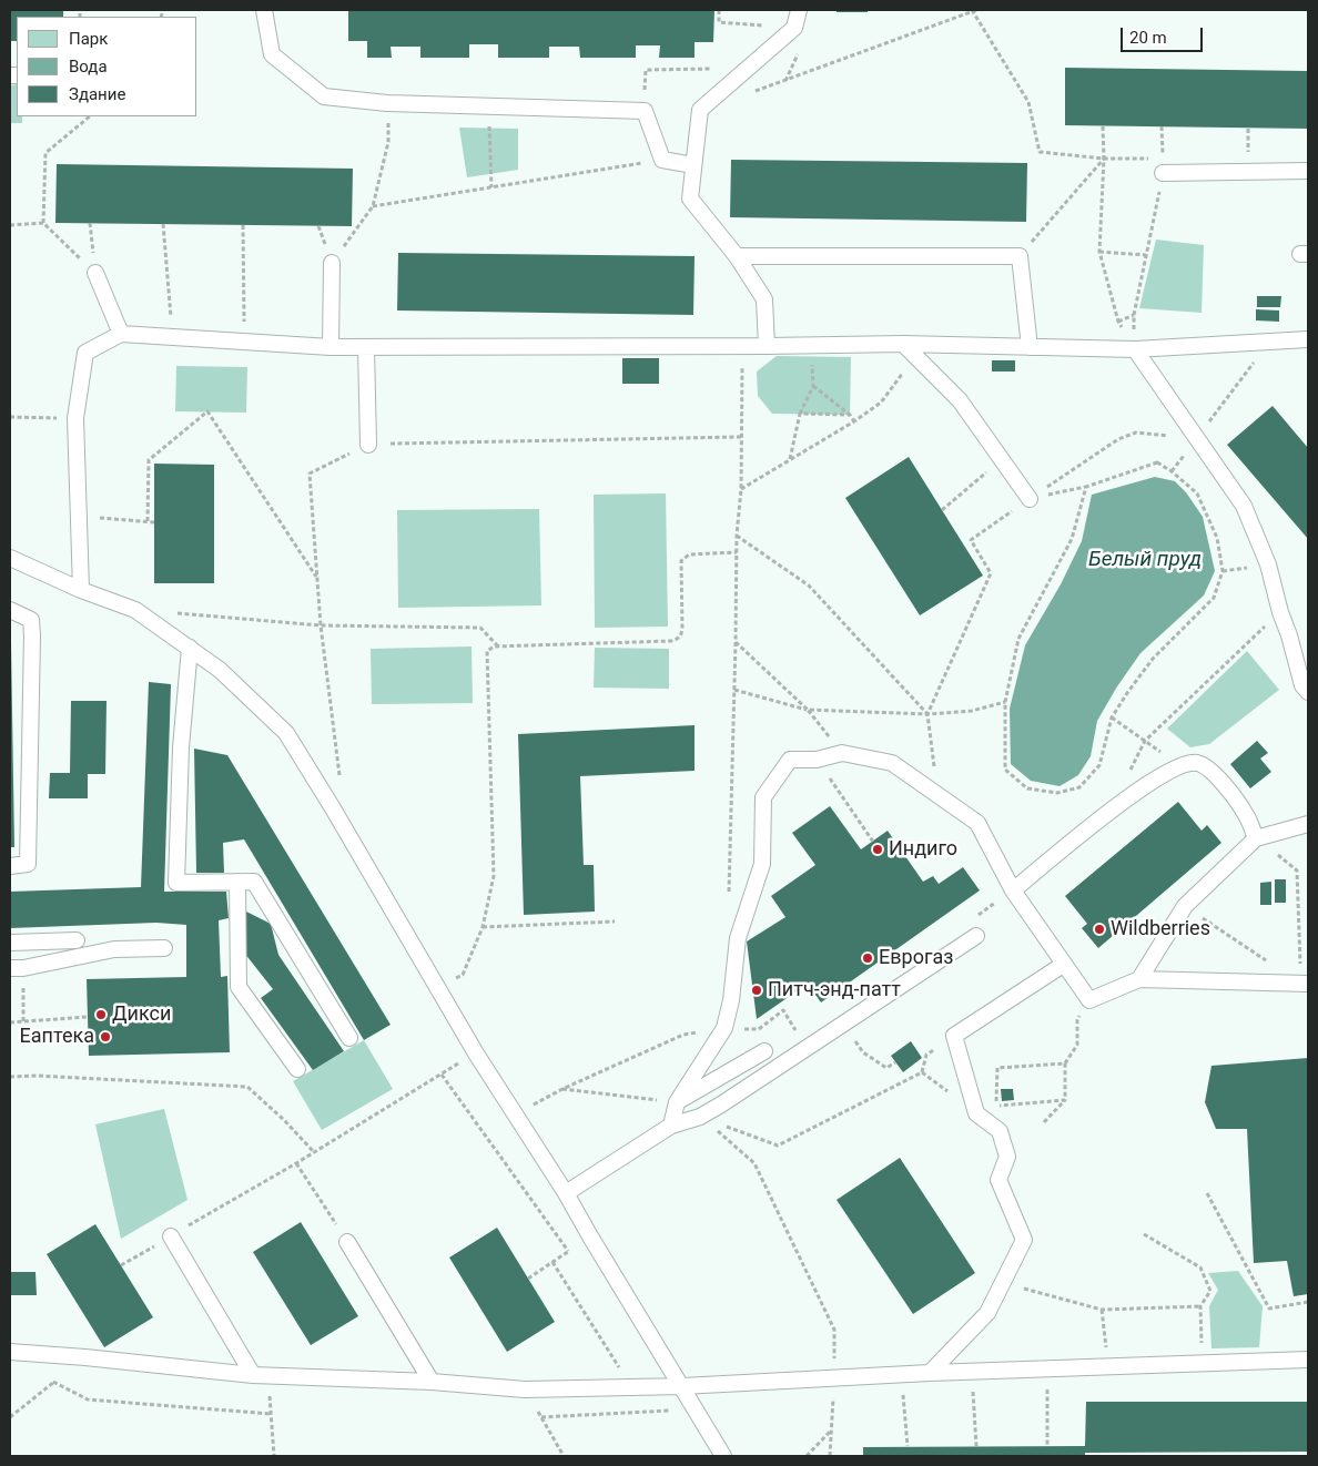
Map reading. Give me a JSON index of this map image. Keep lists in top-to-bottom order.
{
  "water": ["Белый пруд"],
  "places": [
    "Индиго",
    "Wildberries",
    "Еврогаз",
    "Питч-энд-патт",
    "Дикси",
    "Еаптека"
  ],
  "legend": ["Парк", "Вода", "Здание"],
  "scale_bar": "20 m"
}
